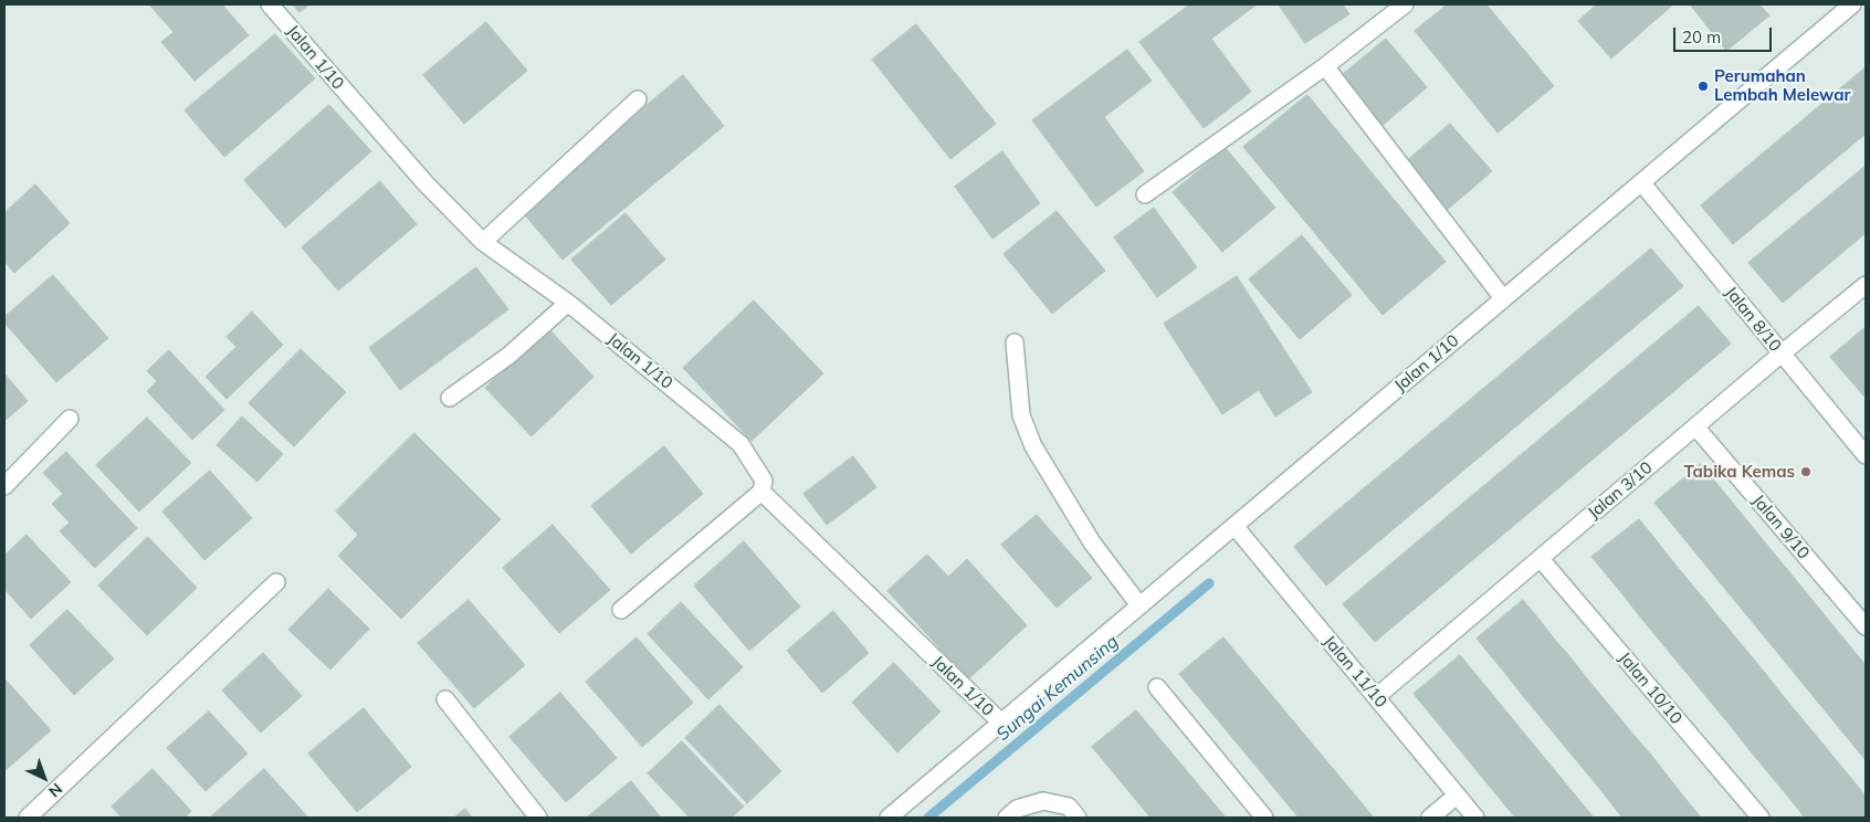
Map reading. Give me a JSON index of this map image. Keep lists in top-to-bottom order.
{
  "streets": {
    "street": [
      "Jalan 1/10",
      "Jalan 8/10",
      "Jalan 3/10",
      "Jalan 9/10",
      "Jalan 11/10",
      "Jalan 10/10"
    ]
  },
  "crossings": [
    ["Jalan 1/10", "Jalan 8/10"],
    ["Jalan 1/10", "Jalan 11/10"],
    ["Jalan 8/10", "Jalan 3/10"],
    ["Jalan 3/10", "Jalan 9/10"],
    ["Jalan 3/10", "Jalan 11/10"],
    ["Jalan 3/10", "Jalan 10/10"]
  ],
  "water": ["Sungai Kemunsing"],
  "places": ["Perumahan Lembah Melewar", "Tabika Kemas"],
  "scale_bar": "20 m",
  "north": "bottom right"
}
